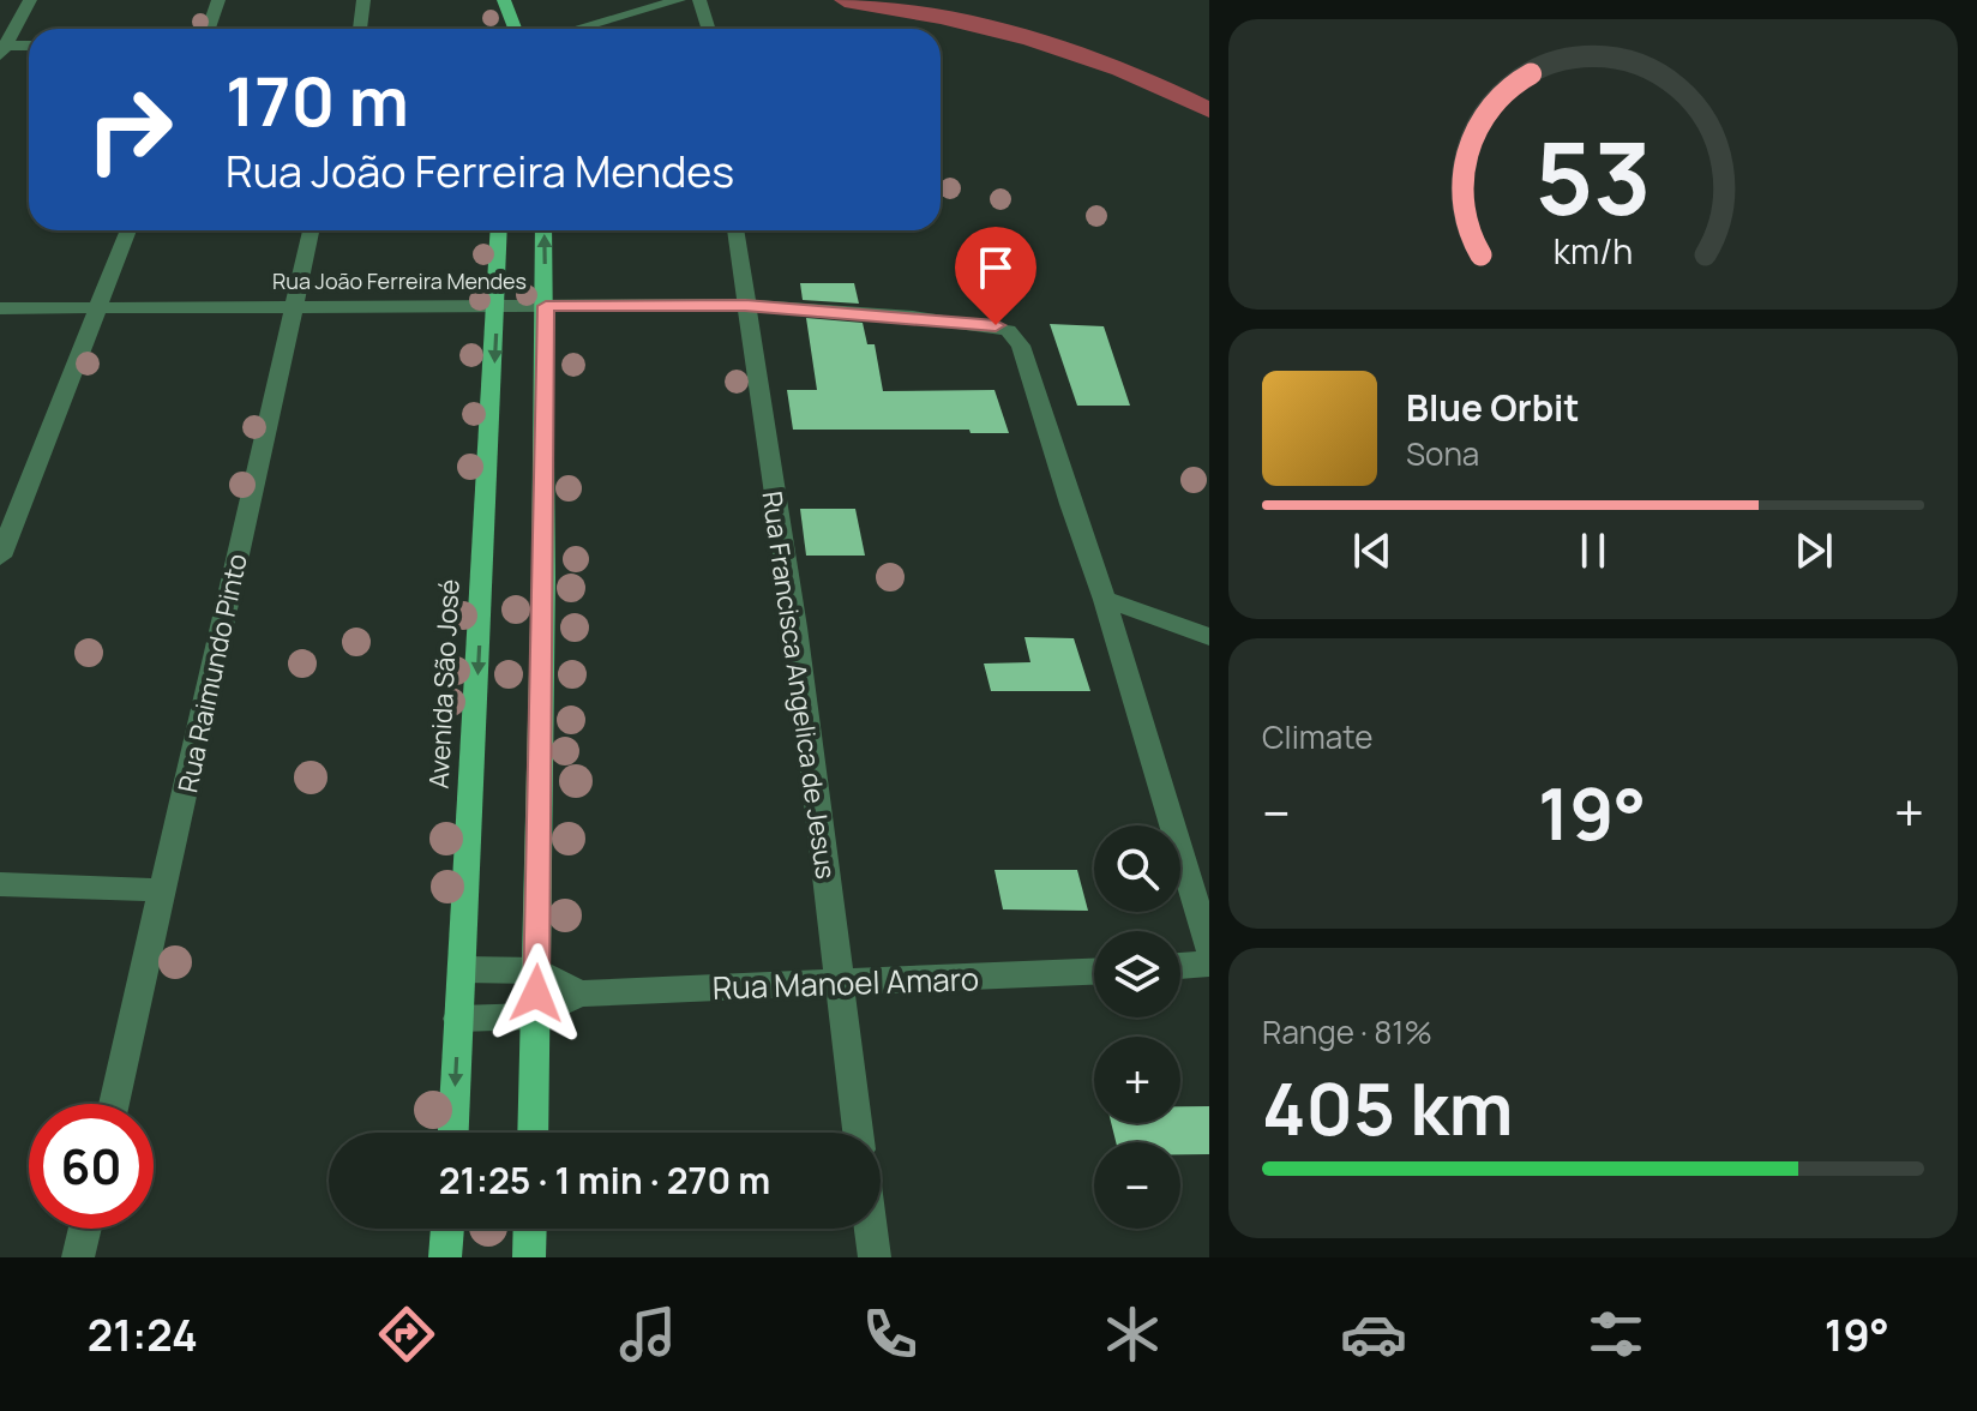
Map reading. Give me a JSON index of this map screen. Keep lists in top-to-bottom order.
{
  "streets": {
    "main road": ["Avenida São José"],
    "street": [
      "Rua João Ferreira Mendes",
      "Rua Raimundo Pinto",
      "Rua Francisca Angelica de Jesus",
      "Rua Manoel Amaro"
    ]
  },
  "crossings": [
    ["Rua João Ferreira Mendes", "Rua Raimundo Pinto"],
    ["Rua João Ferreira Mendes", "Avenida São José"],
    ["Rua João Ferreira Mendes", "Rua Francisca Angelica de Jesus"],
    ["Avenida São José", "Rua Manoel Amaro"],
    ["Rua Francisca Angelica de Jesus", "Rua Manoel Amaro"]
  ],
  "page": {
    "turn": ["170 m", "Rua João Ferreira Mendes"],
    "song": ["Blue Orbit", "Sona"],
    "tile": [
      "Climate",
      ["Range · 81%", "405 km"]
    ],
    "heat": ["−", "19°", "+"],
    "map_buttons": ["+", "−"],
    "limit": "60",
    "trip": "21:25 · 1 min · 270 m",
    "tabs": ["21:24", "19°"],
    "gauge": ["53", "km/h"]
  }
}
